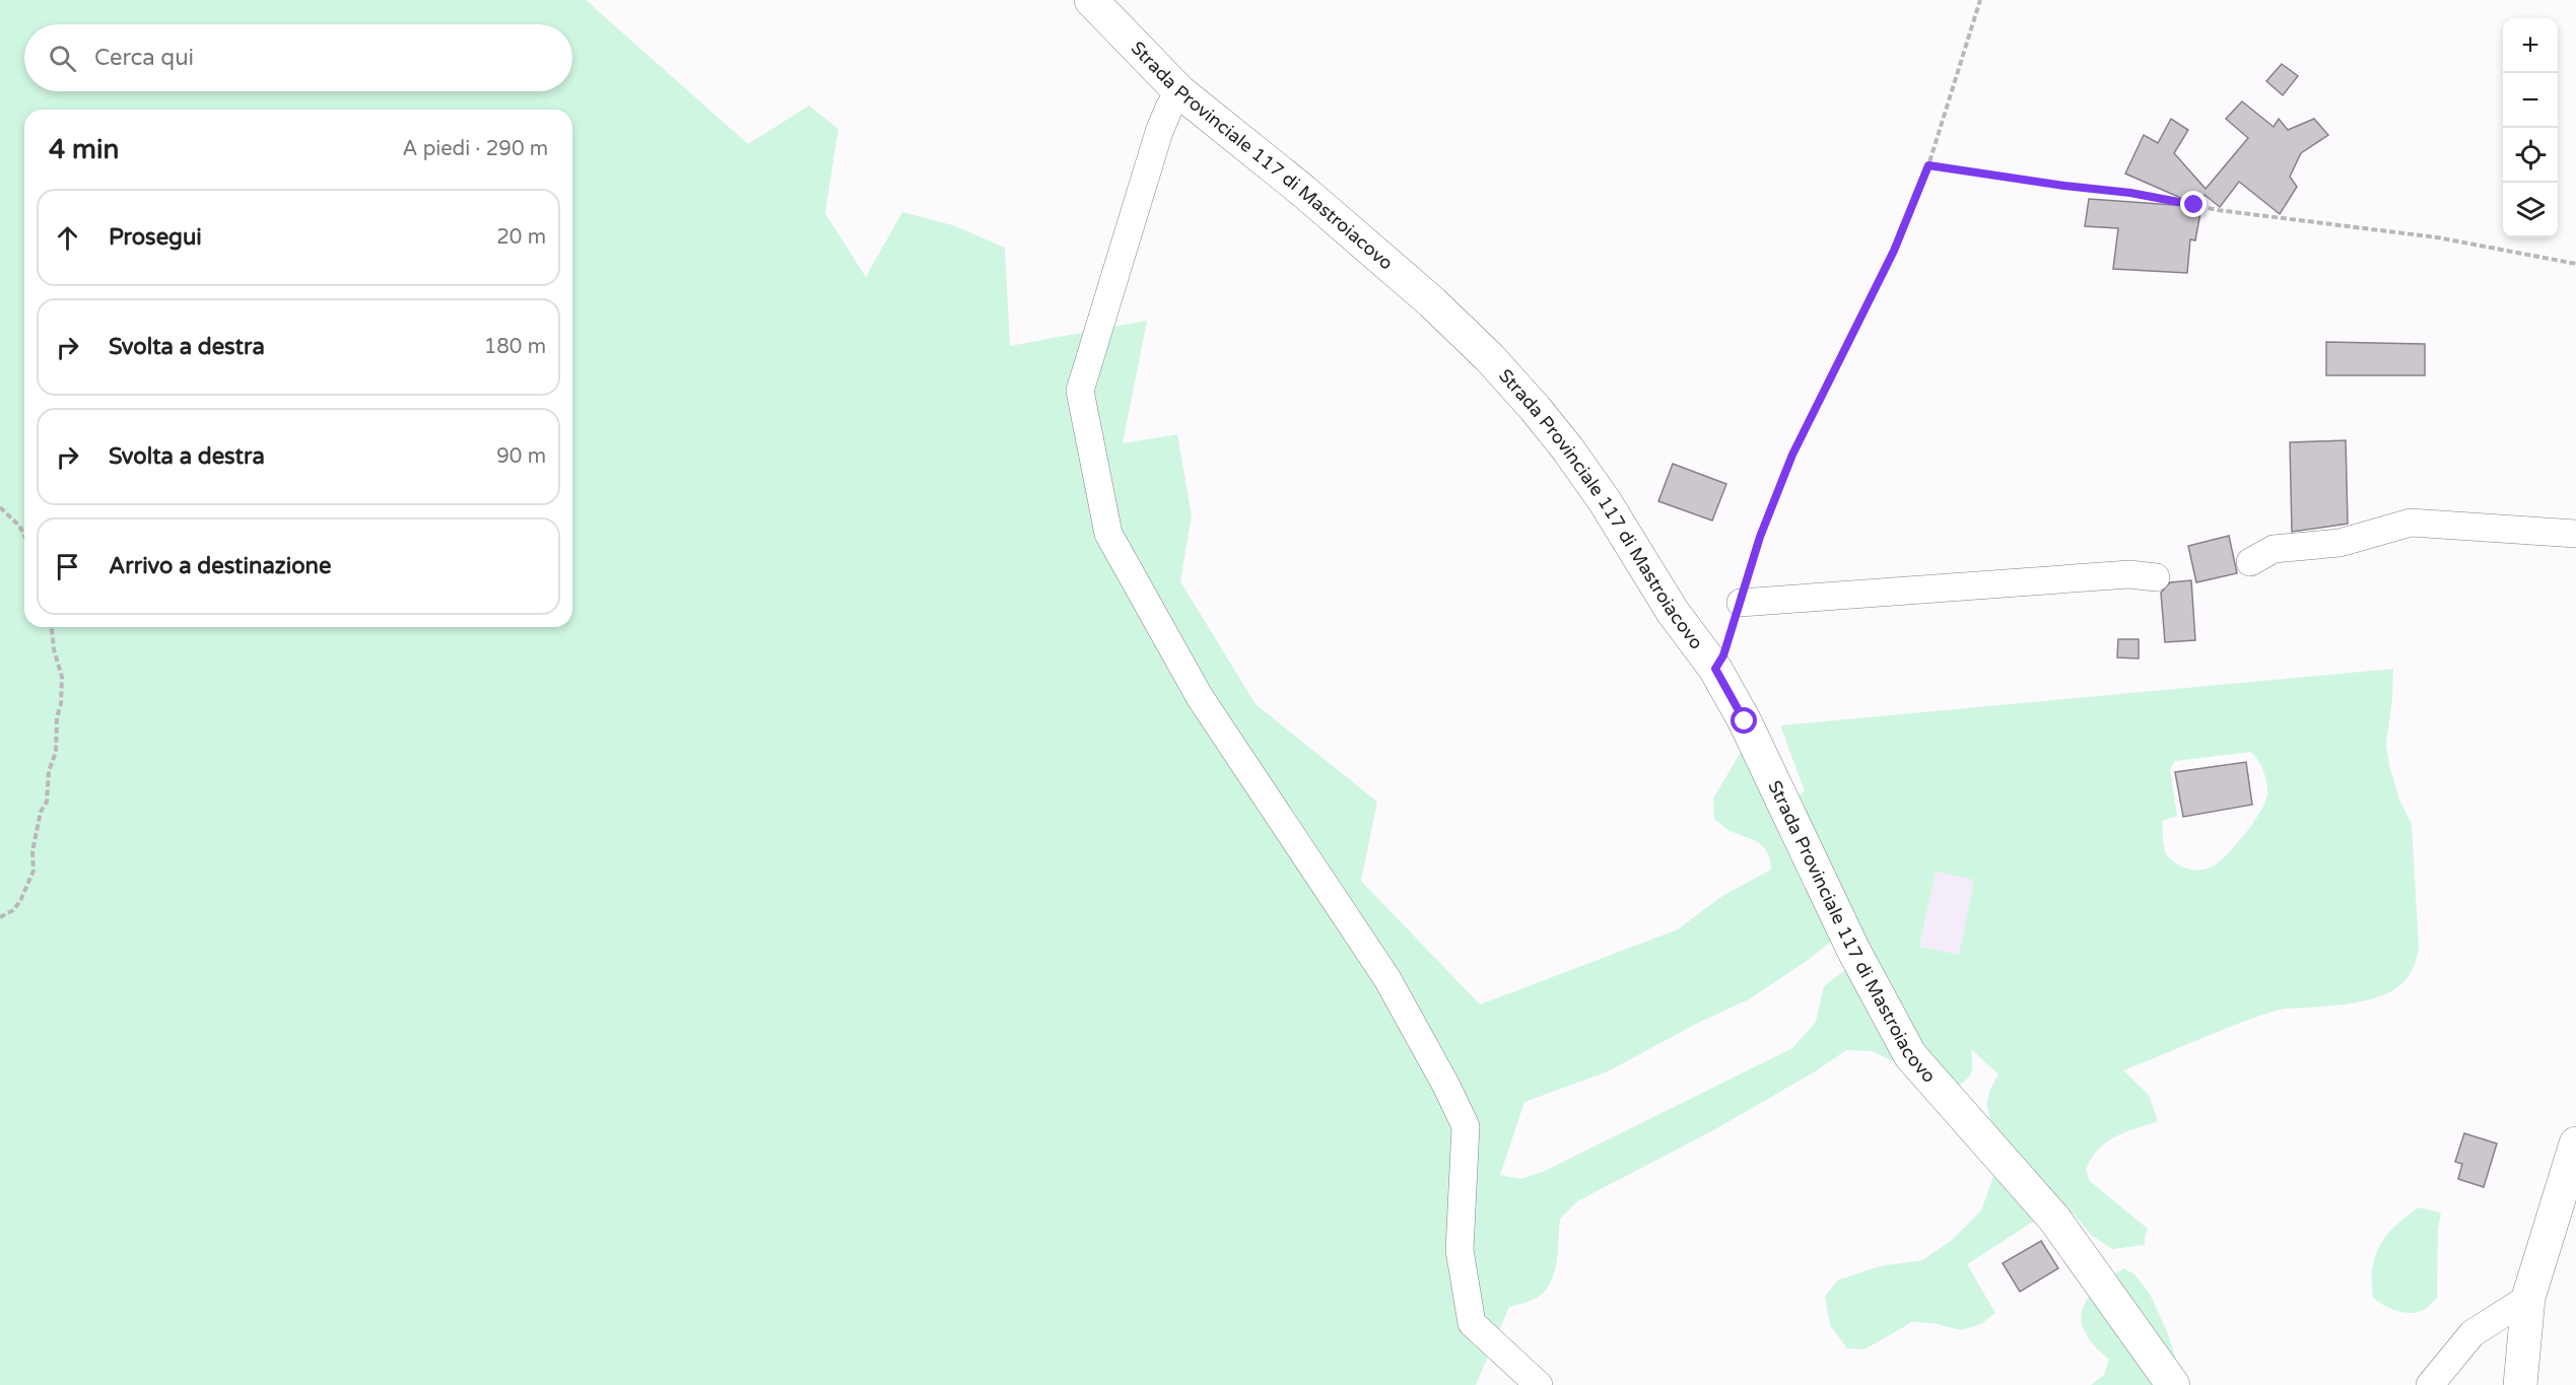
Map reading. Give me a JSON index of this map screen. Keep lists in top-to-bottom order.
{
  "streets": {
    "main road": ["Strada Provinciale 117 di Mastroiacovo"]
  },
  "page": {
    "map_buttons": ["+", "−"],
    "search": "Cerca qui",
    "heading": ["4 min", "A piedi · 290 m"],
    "list": [
      ["Prosegui", "20 m"],
      ["Svolta a destra", "180 m"],
      ["Svolta a destra", "90 m"],
      "Arrivo a destinazione"
    ]
  }
}
